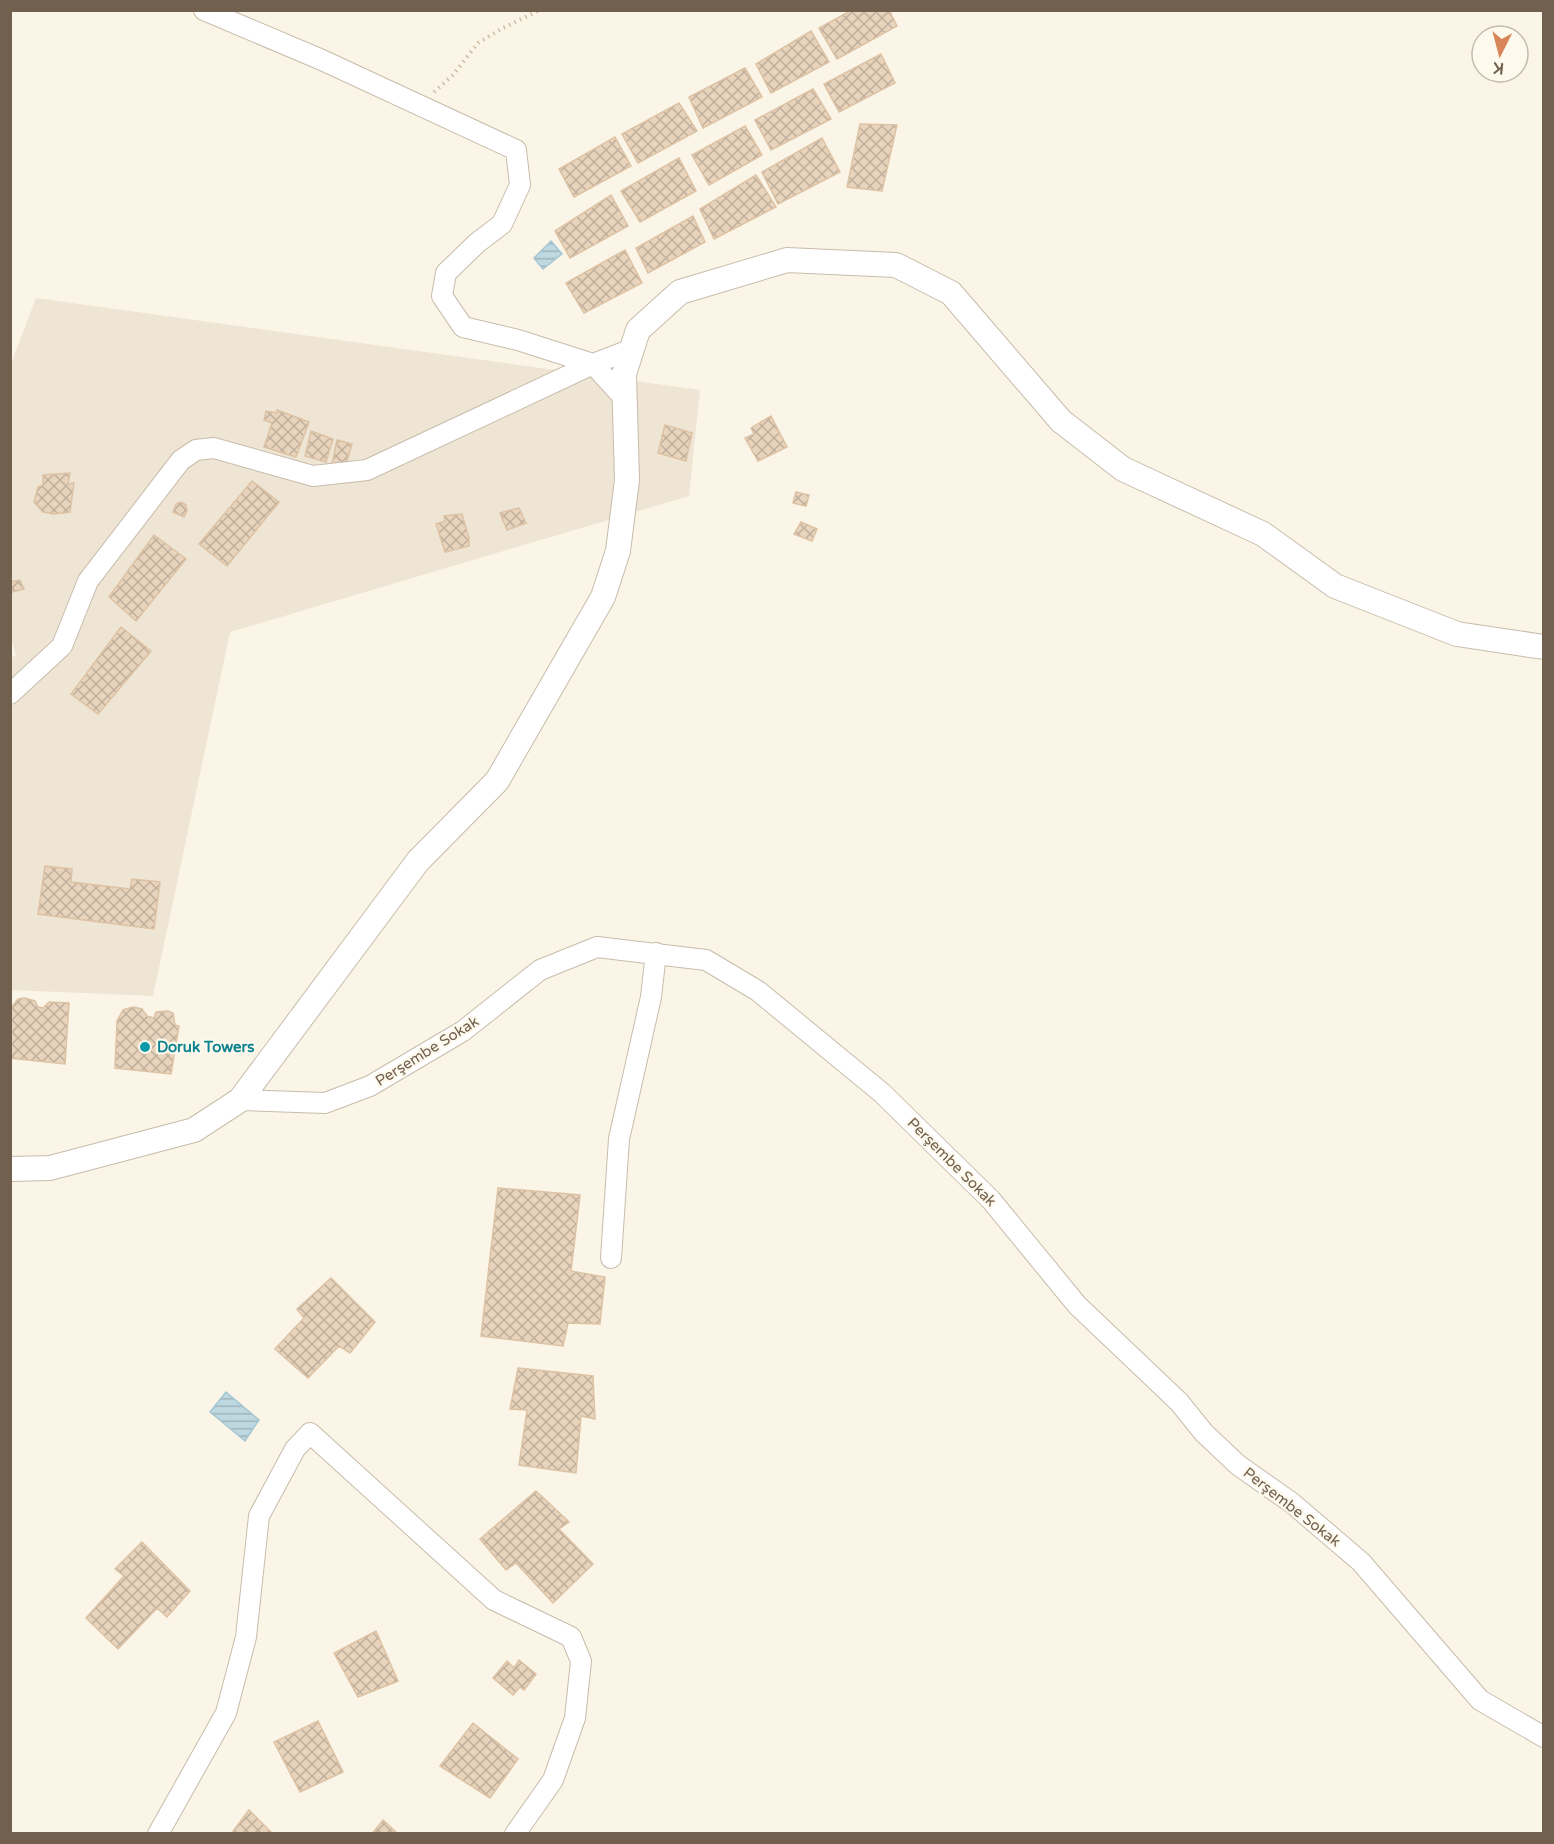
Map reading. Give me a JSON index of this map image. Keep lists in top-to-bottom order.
{
  "streets": {
    "street": ["Perşembe Sokak"]
  },
  "places": ["Doruk Towers"],
  "north": "bottom"
}
